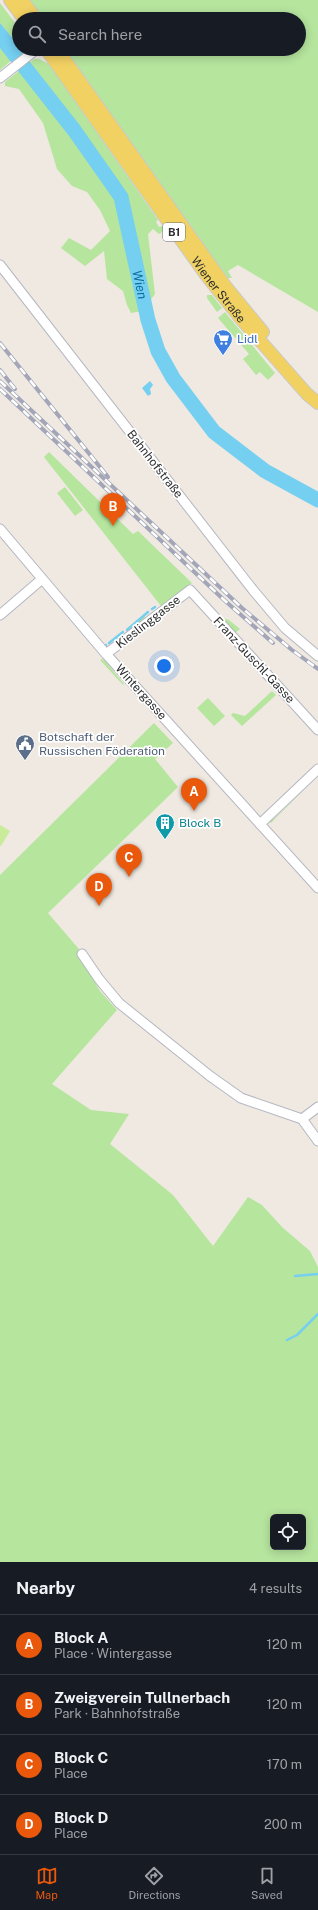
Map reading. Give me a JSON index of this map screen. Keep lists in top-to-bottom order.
{
  "streets": {
    "main road": ["B1", "Wiener Straße"],
    "street": [
      "Bahnhofstraße",
      "Kieslinggasse",
      "Franz-Guschl-Gasse",
      "Wintergasse"
    ]
  },
  "crossings": [
    ["Kieslinggasse", "Franz-Guschl-Gasse"],
    ["Kieslinggasse", "Wintergasse"]
  ],
  "water": ["Wien"],
  "places": {
    "supermarket": ["Lidl"],
    "public building": ["Botschaft der Russischen Föderation"],
    "building": ["Block B"]
  },
  "page": {
    "search": "Search here",
    "pins": [
      "B",
      "A",
      "C",
      "D"
    ],
    "heading": ["Nearby", "4 results"],
    "list": [
      {
        "mark": "A",
        "name": "Block A",
        "note": "Place · Wintergasse",
        "value": "120 m"
      },
      {
        "mark": "B",
        "name": "Zweigverein Tullnerbach",
        "note": "Park · Bahnhofstraße",
        "value": "120 m"
      },
      {
        "mark": "C",
        "name": "Block C",
        "note": "Place",
        "value": "170 m"
      },
      {
        "mark": "D",
        "name": "Block D",
        "note": "Place",
        "value": "200 m"
      }
    ],
    "nav": ["Map", "Directions", "Saved"]
  }
}
